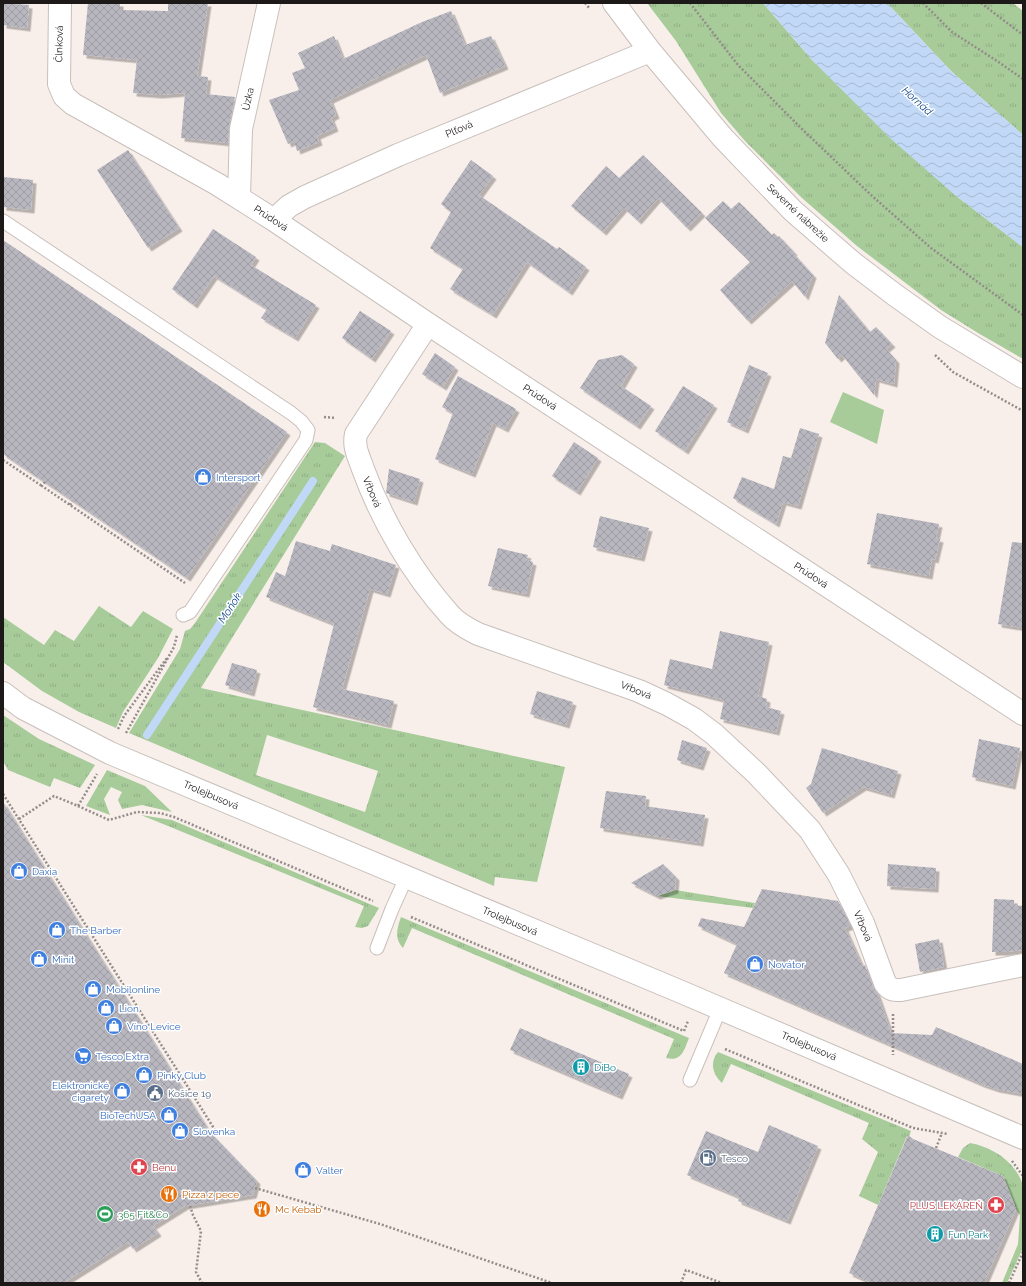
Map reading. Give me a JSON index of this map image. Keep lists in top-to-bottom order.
{
  "streets": {
    "street": [
      "Člnková",
      "Úzka",
      "Plťová",
      "Severné nábrežie",
      "Prúdová",
      "Vŕbová",
      "Trolejbusová"
    ]
  },
  "crossings": [
    ["Člnková", "Prúdová"],
    ["Úzka", "Prúdová"],
    ["Plťová", "Severné nábrežie"],
    ["Plťová", "Prúdová"],
    ["Prúdová", "Vŕbová"]
  ],
  "water": ["Hornád", "Moňok"],
  "places": {
    "shop": [
      "Intersport",
      "Daxia",
      "The Barber",
      "Minit",
      "Novátor",
      "Mobilonline",
      "Lion",
      "Víno Levice",
      "Pinky Club",
      "Elektronické cigarety",
      "BioTechUSA",
      "Slovenka",
      "Valter"
    ],
    "supermarket": ["Tesco Extra"],
    "building": ["DiBo", "Fun Park"],
    "public building": ["Košice 19"],
    "fuel station": ["Tesco"],
    "pharmacy": ["Benu", "PLUS LEKÁREŇ"],
    "restaurant": ["Pizza z pece", "Mc Kebab"],
    "sports": ["365 Fit&Co"]
  }
}
